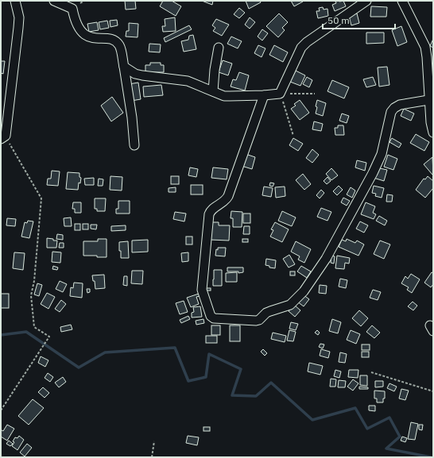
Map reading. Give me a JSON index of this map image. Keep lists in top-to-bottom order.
{
  "scale_bar": "50 m"
}
